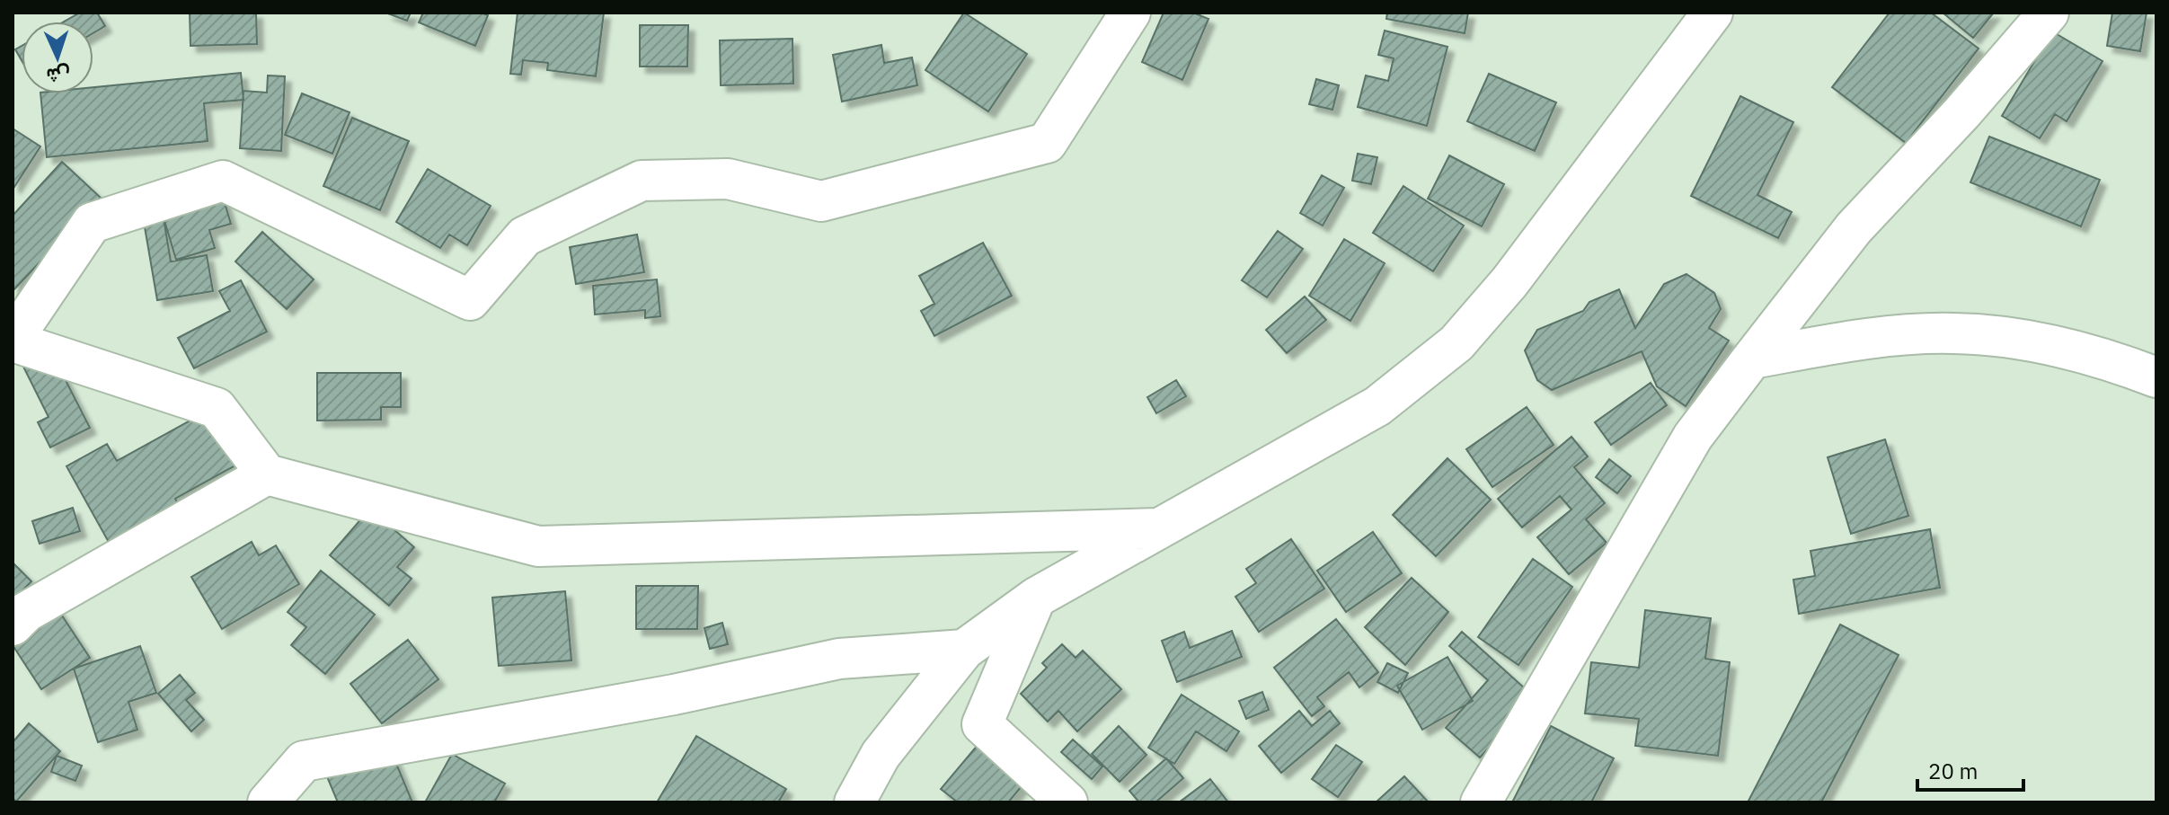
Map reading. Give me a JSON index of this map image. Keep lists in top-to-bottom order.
{
  "scale_bar": "20 m",
  "north": "bottom"
}
